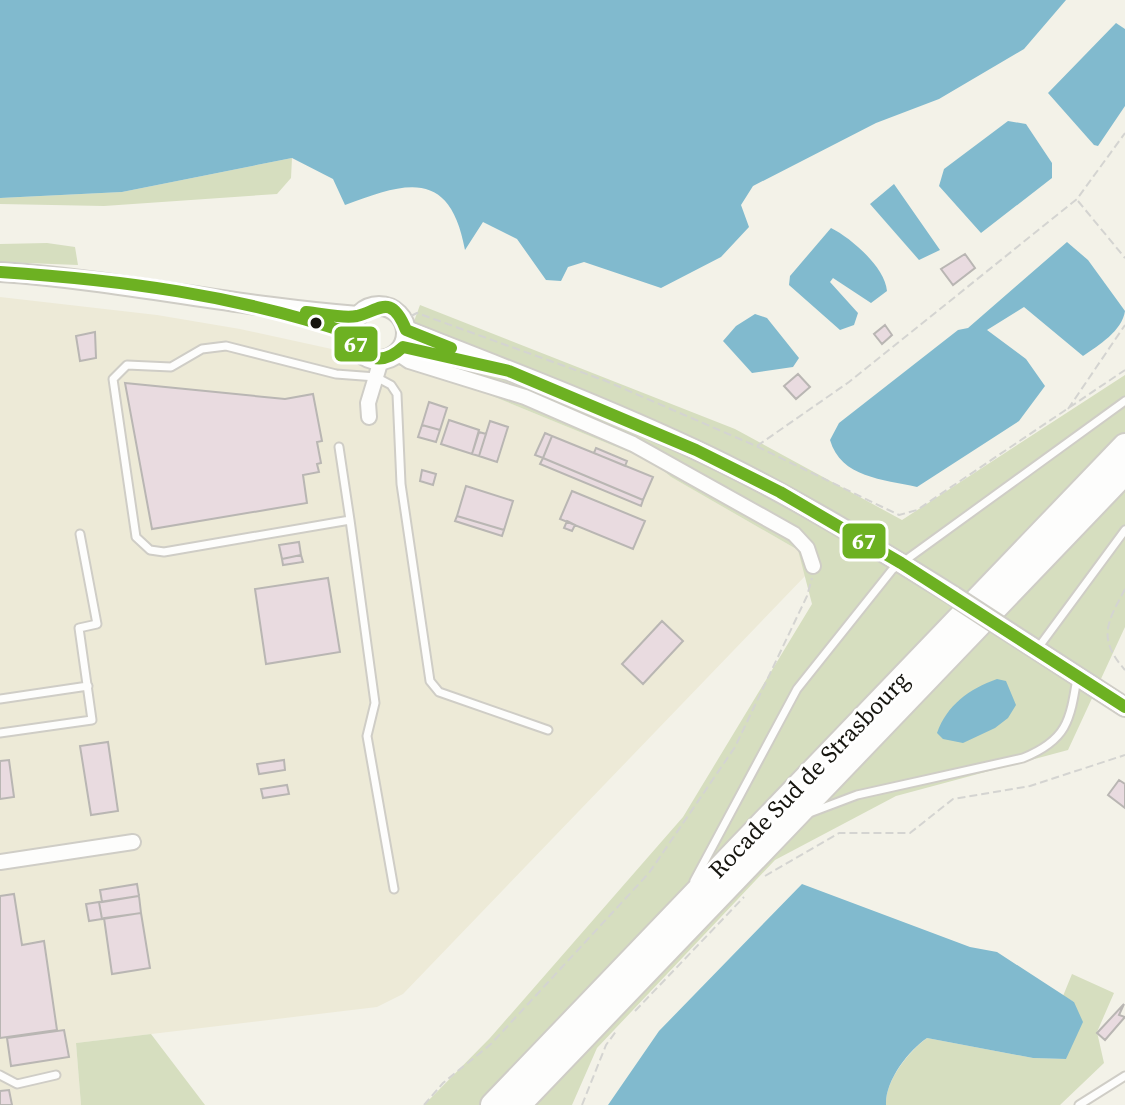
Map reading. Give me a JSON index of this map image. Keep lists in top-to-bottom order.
{
  "streets": {
    "highway": ["Rocade Sud de Strasbourg"]
  },
  "lines": ["transit line 67"]
}
